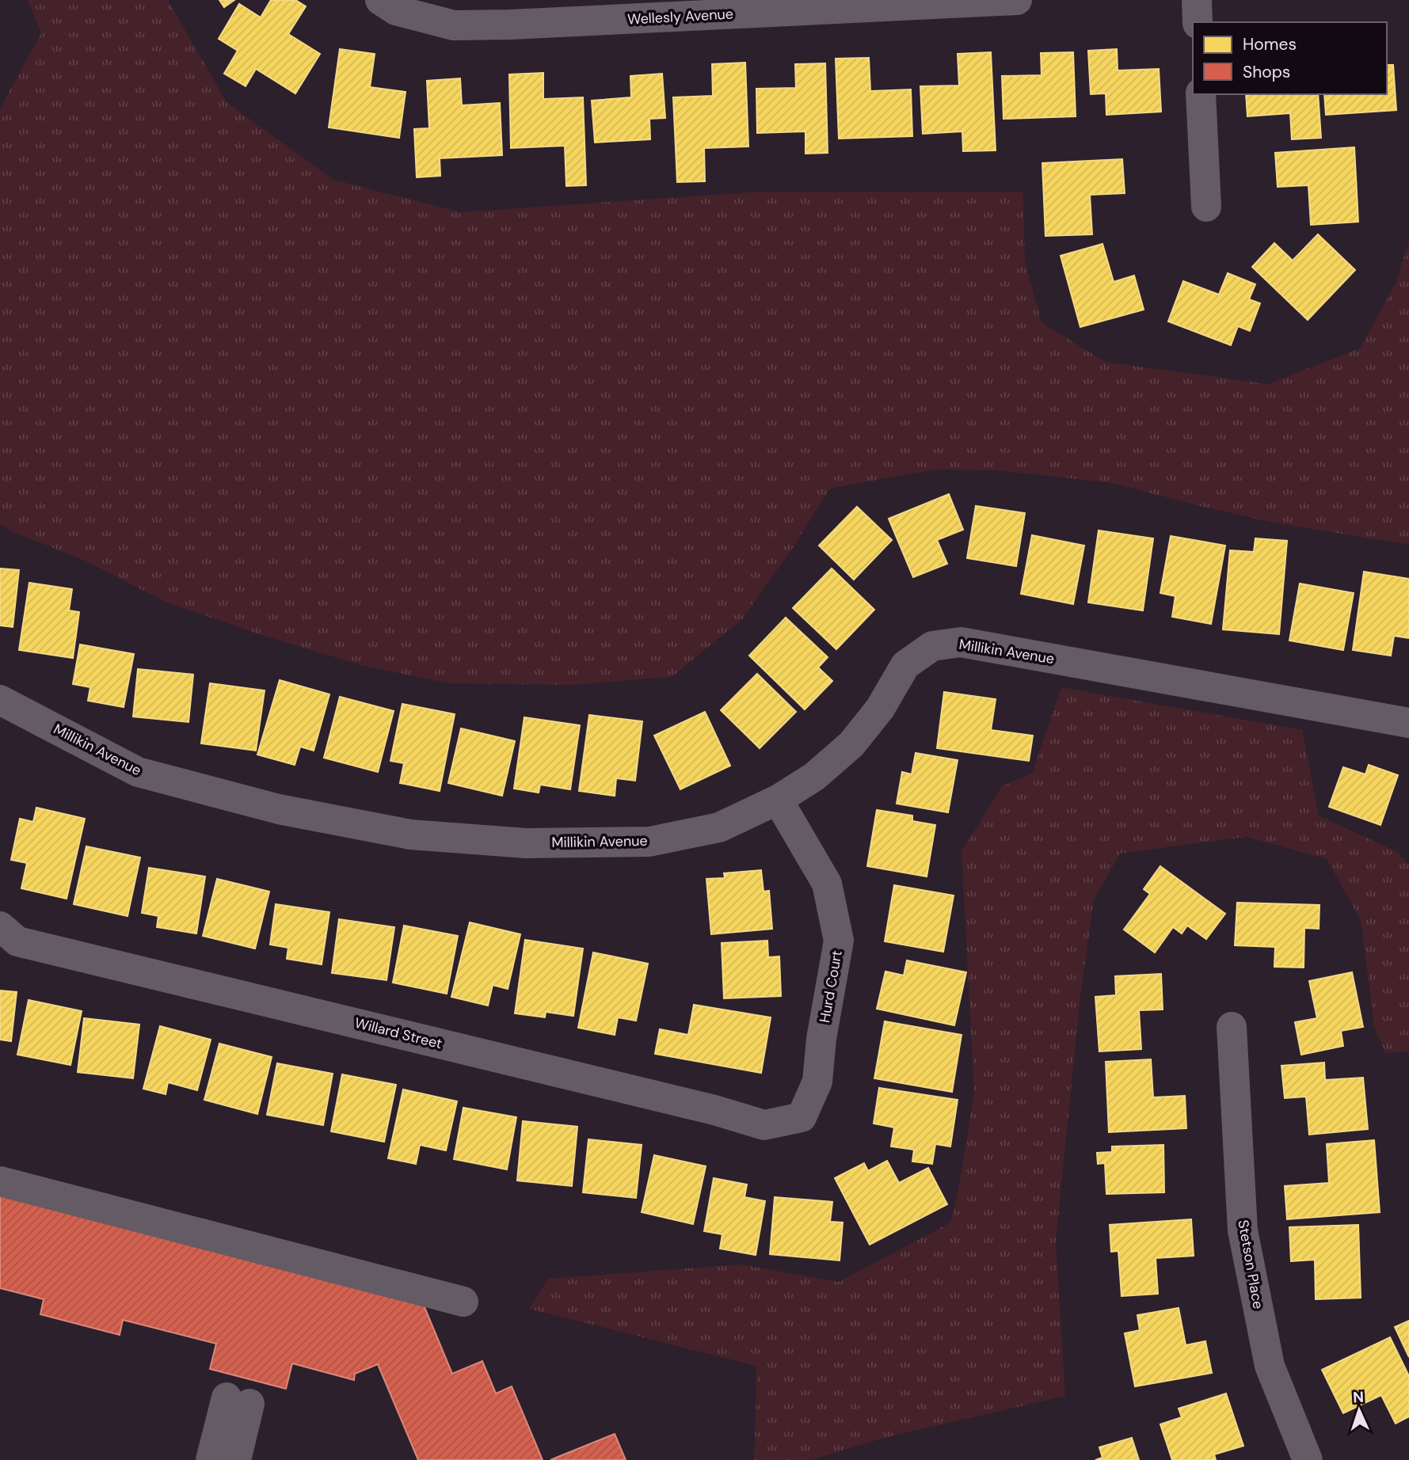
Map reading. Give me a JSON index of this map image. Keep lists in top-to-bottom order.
{
  "streets": {
    "street": [
      "Wellesly Avenue",
      "Millikin Avenue",
      "Hurd Court",
      "Willard Street",
      "Stetson Place"
    ]
  },
  "crossings": [
    ["Millikin Avenue", "Hurd Court"],
    ["Hurd Court", "Willard Street"]
  ],
  "legend": ["Homes", "Shops"],
  "north": "top"
}
